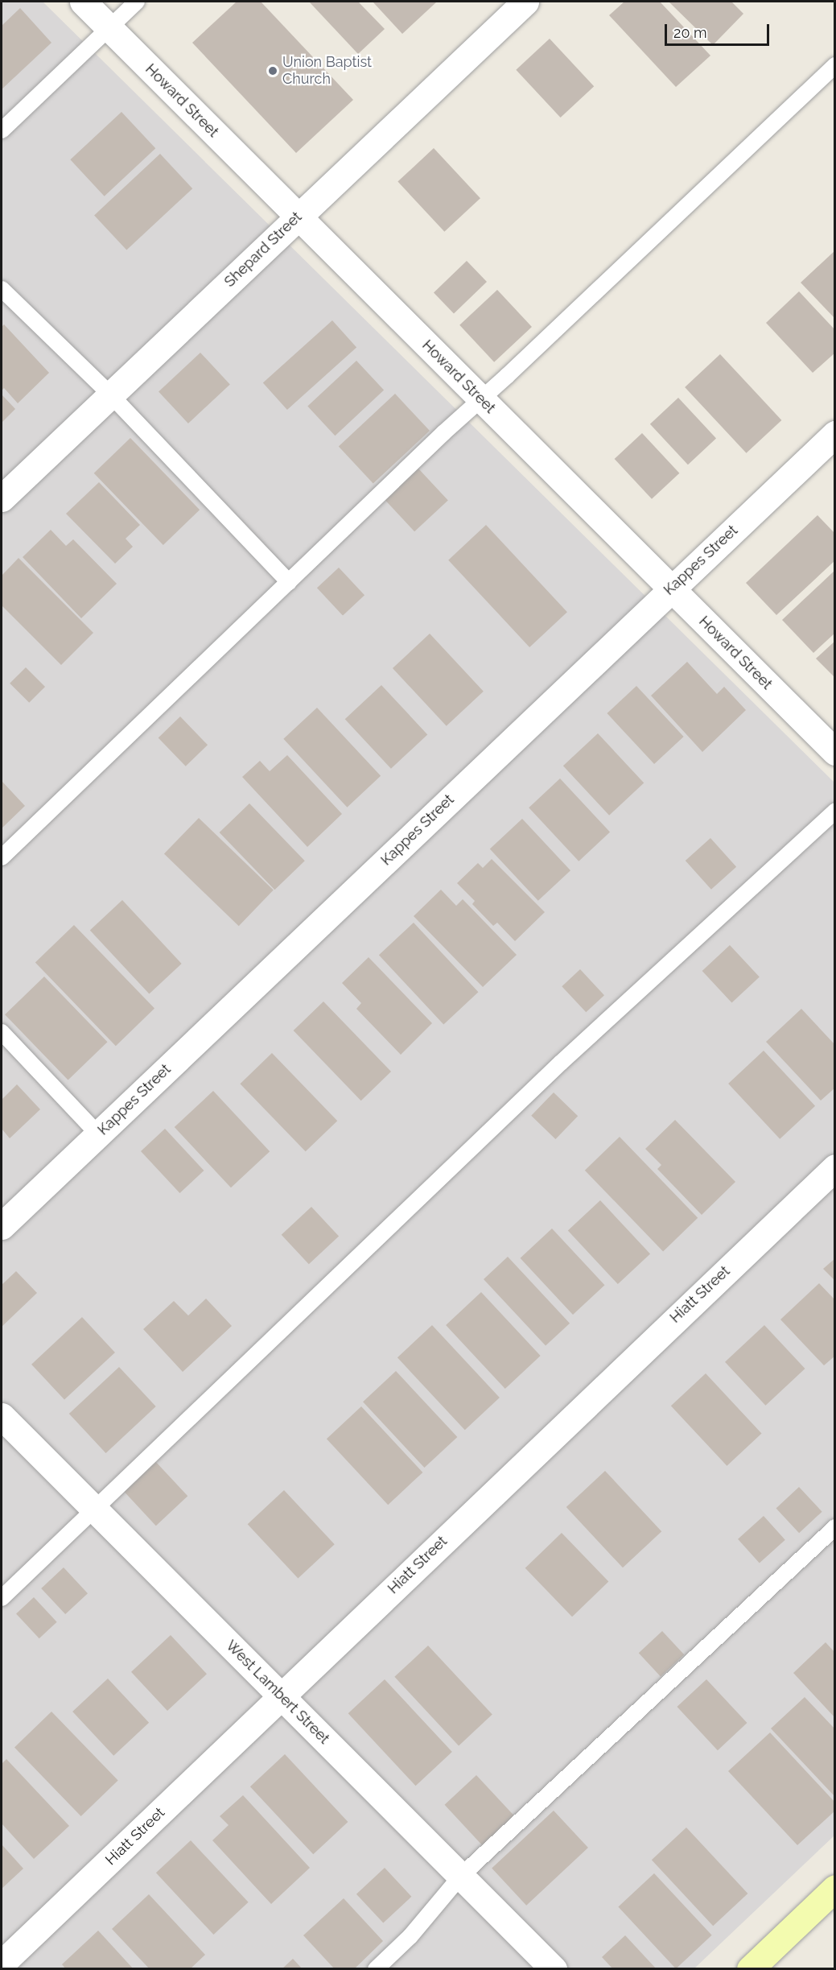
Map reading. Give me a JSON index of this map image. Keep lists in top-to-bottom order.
{
  "streets": {
    "street": [
      "Howard Street",
      "Shepard Street",
      "Kappes Street",
      "Hiatt Street",
      "West Lambert Street"
    ]
  },
  "crossings": [
    ["Howard Street", "Shepard Street"],
    ["Howard Street", "Kappes Street"],
    ["Hiatt Street", "West Lambert Street"]
  ],
  "places": ["Union Baptist Church"],
  "scale_bar": "20 m"
}
